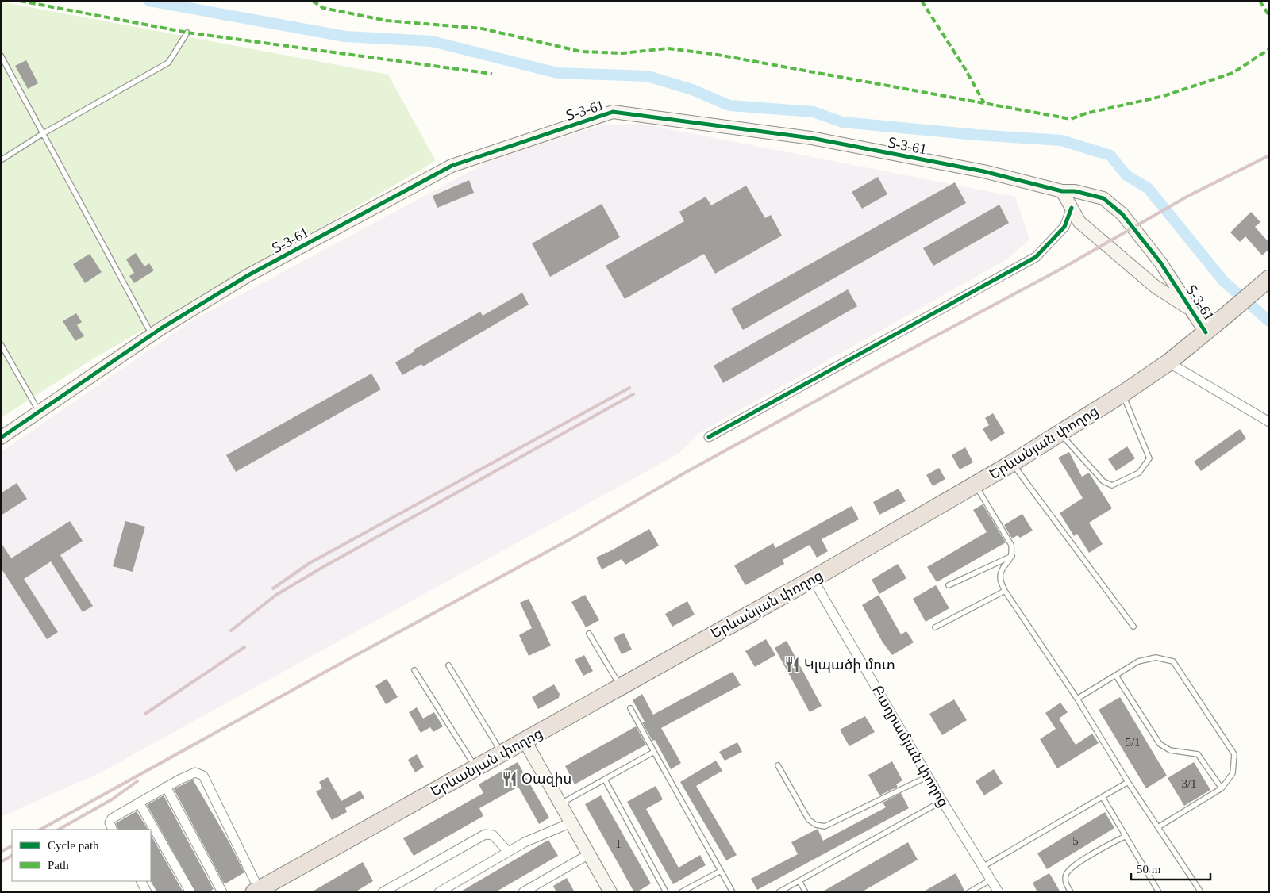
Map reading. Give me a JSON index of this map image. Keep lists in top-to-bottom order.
{
  "streets": {
    "highway": ["Երևանյան փողոց"],
    "street": ["Տ-3-61", "Բաղրամյան փողոց"]
  },
  "crossings": [
    ["Տ-3-61", "Երևանյան փողոց"],
    ["Երևանյան փողոց", "Բաղրամյան փողոց"]
  ],
  "places": {
    "restaurant": ["Կլպածի մոտ", "Օազիս"]
  },
  "house_numbers": [
    "5/1",
    "3/1",
    "5",
    "1"
  ],
  "legend": ["Cycle path", "Path"],
  "scale_bar": "50 m"
}
